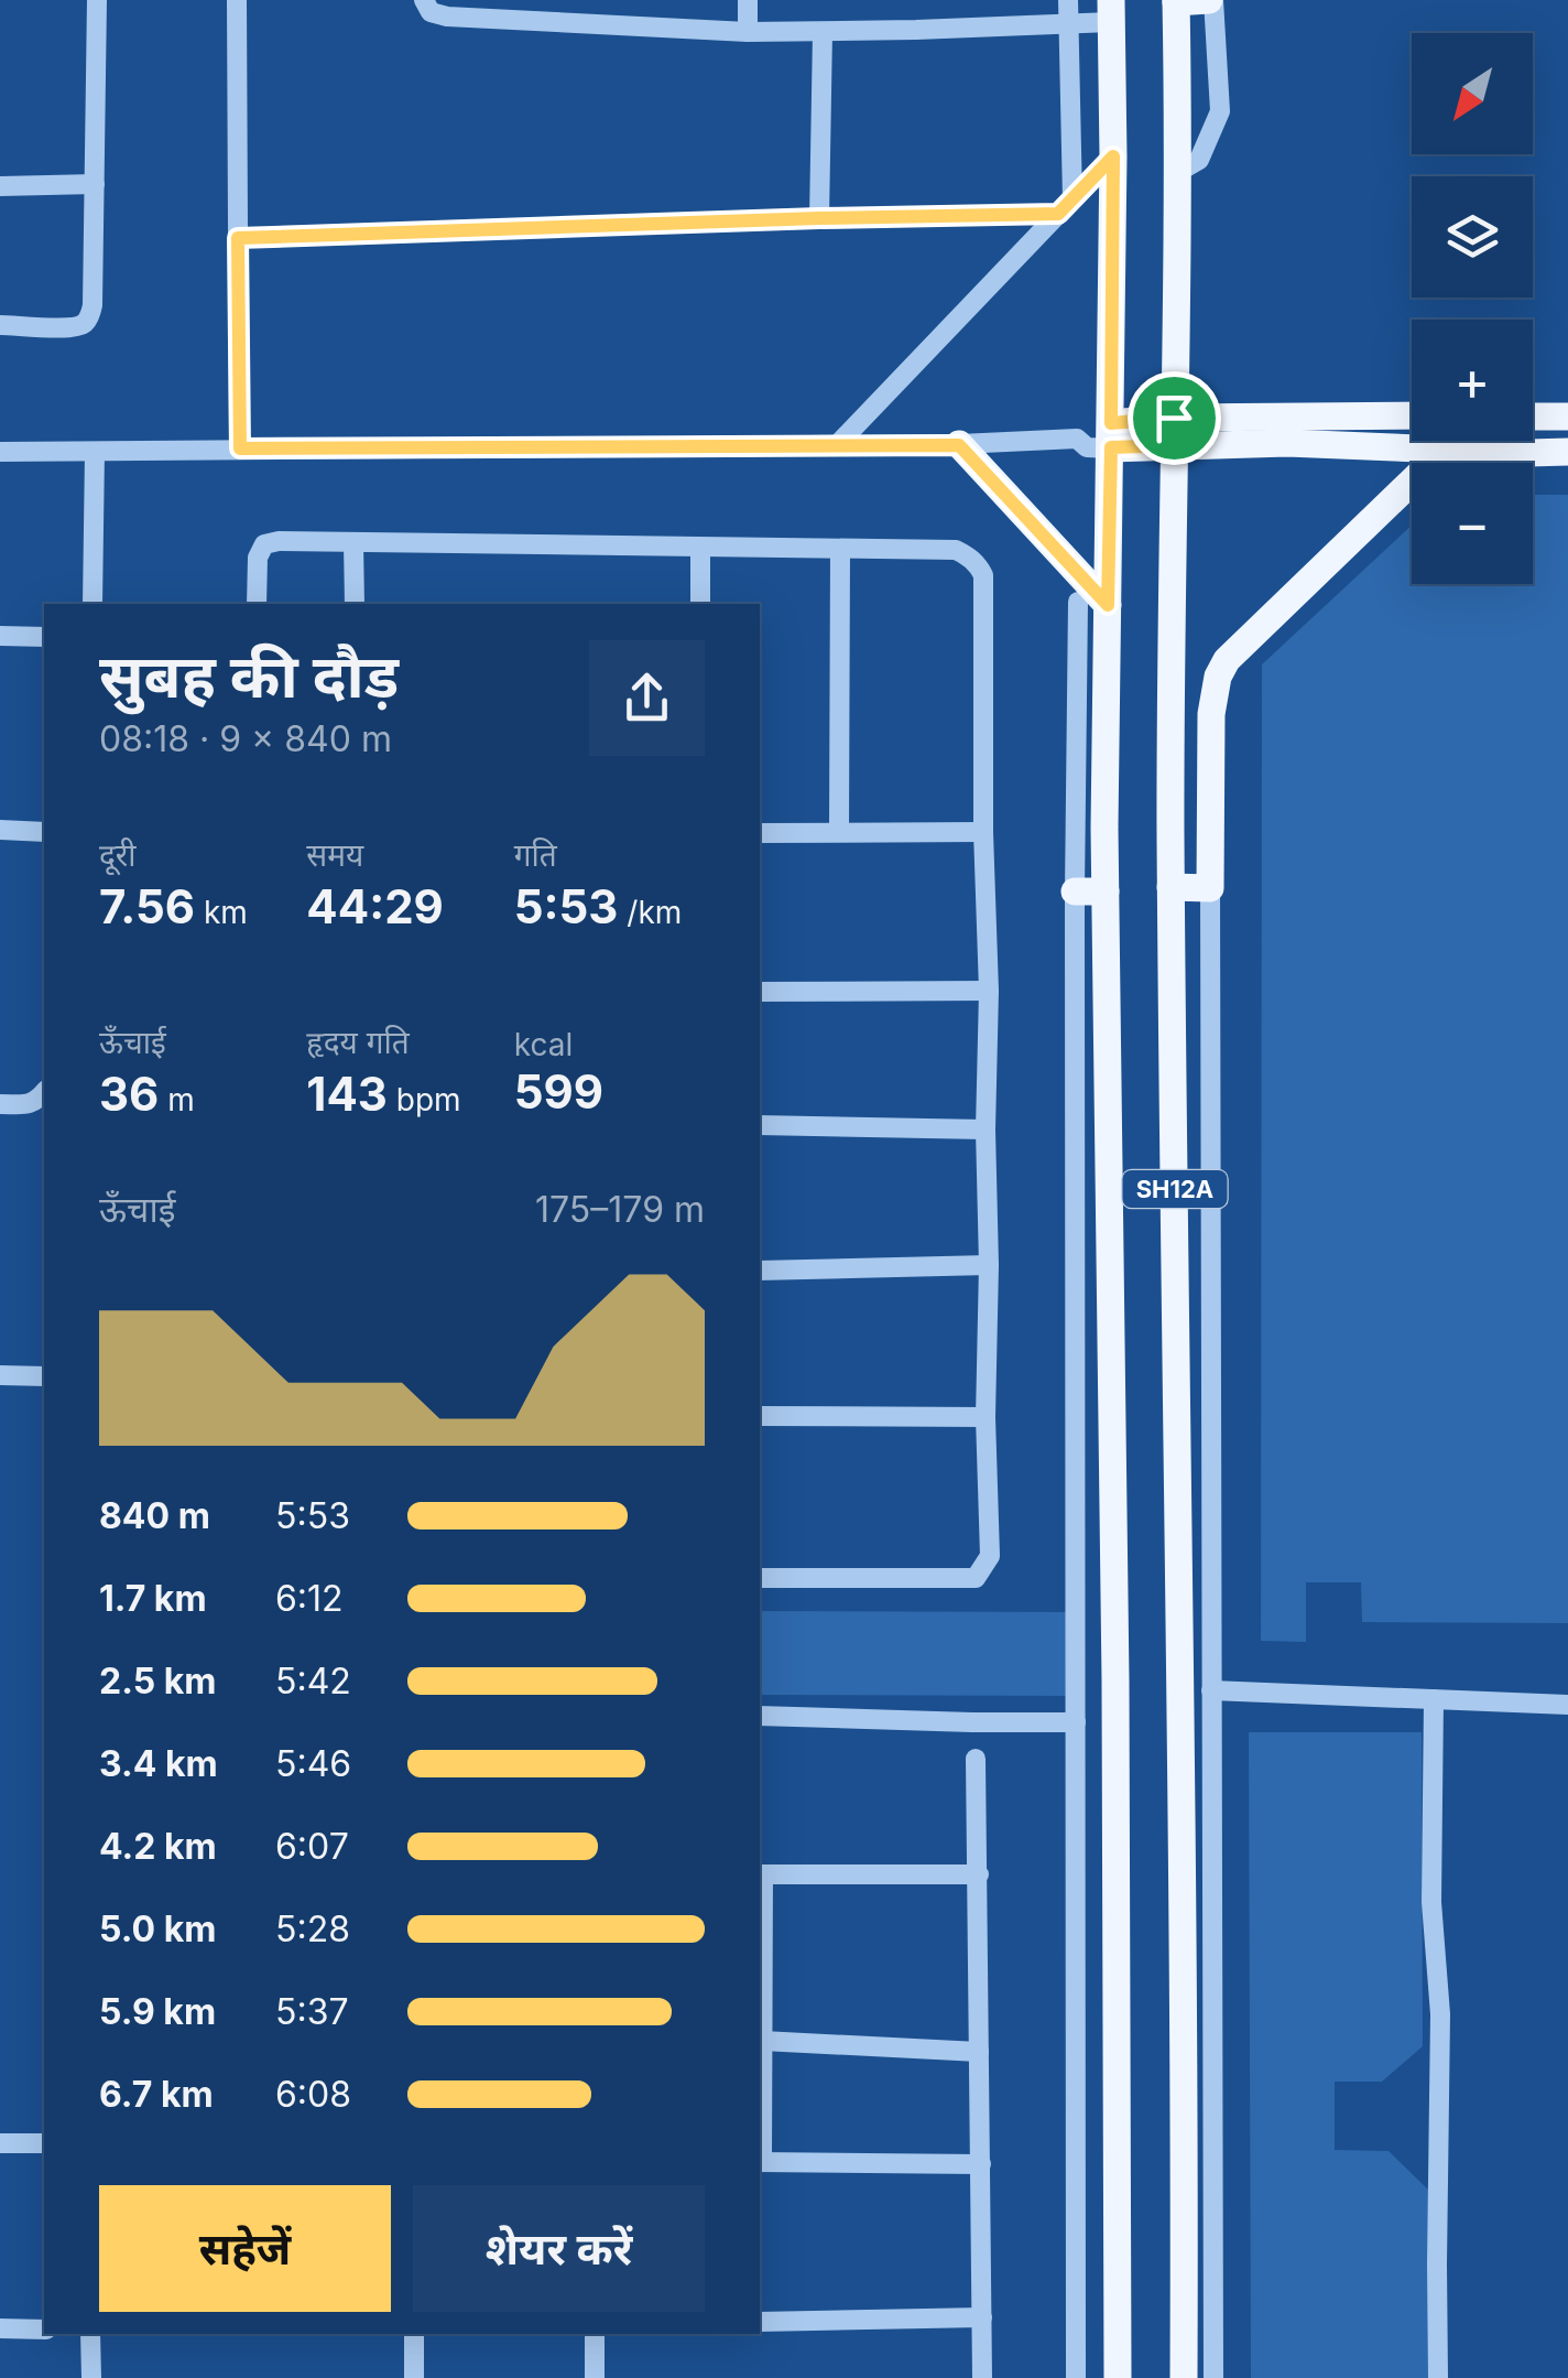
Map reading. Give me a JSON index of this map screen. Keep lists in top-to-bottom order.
{
  "streets": {
    "main road": ["SH12A"]
  },
  "north": "bottom left",
  "page": {
    "map_buttons": ["+", "−"],
    "heading": ["सुबह की दौड़", "08:18 · 9 × 840 m"],
    "stats": [
      ["दूरी", "7.56 km"],
      ["समय", "44:29"],
      ["गति", "5:53 /km"],
      ["ऊँचाई", "36 m"],
      ["हृदय गति", "143 bpm"],
      ["kcal", "599"]
    ],
    "chart": ["ऊँचाई", "175–179 m"],
    "list": [
      {
        "name": "840 m",
        "note": "5:53"
      },
      {
        "name": "1.7 km",
        "note": "6:12"
      },
      {
        "name": "2.5 km",
        "note": "5:42"
      },
      {
        "name": "3.4 km",
        "note": "5:46"
      },
      {
        "name": "4.2 km",
        "note": "6:07"
      },
      {
        "name": "5.0 km",
        "note": "5:28"
      },
      {
        "name": "5.9 km",
        "note": "5:37"
      },
      {
        "name": "6.7 km",
        "note": "6:08"
      }
    ],
    "buttons": ["सहेजें", "शेयर करें"]
  }
}
